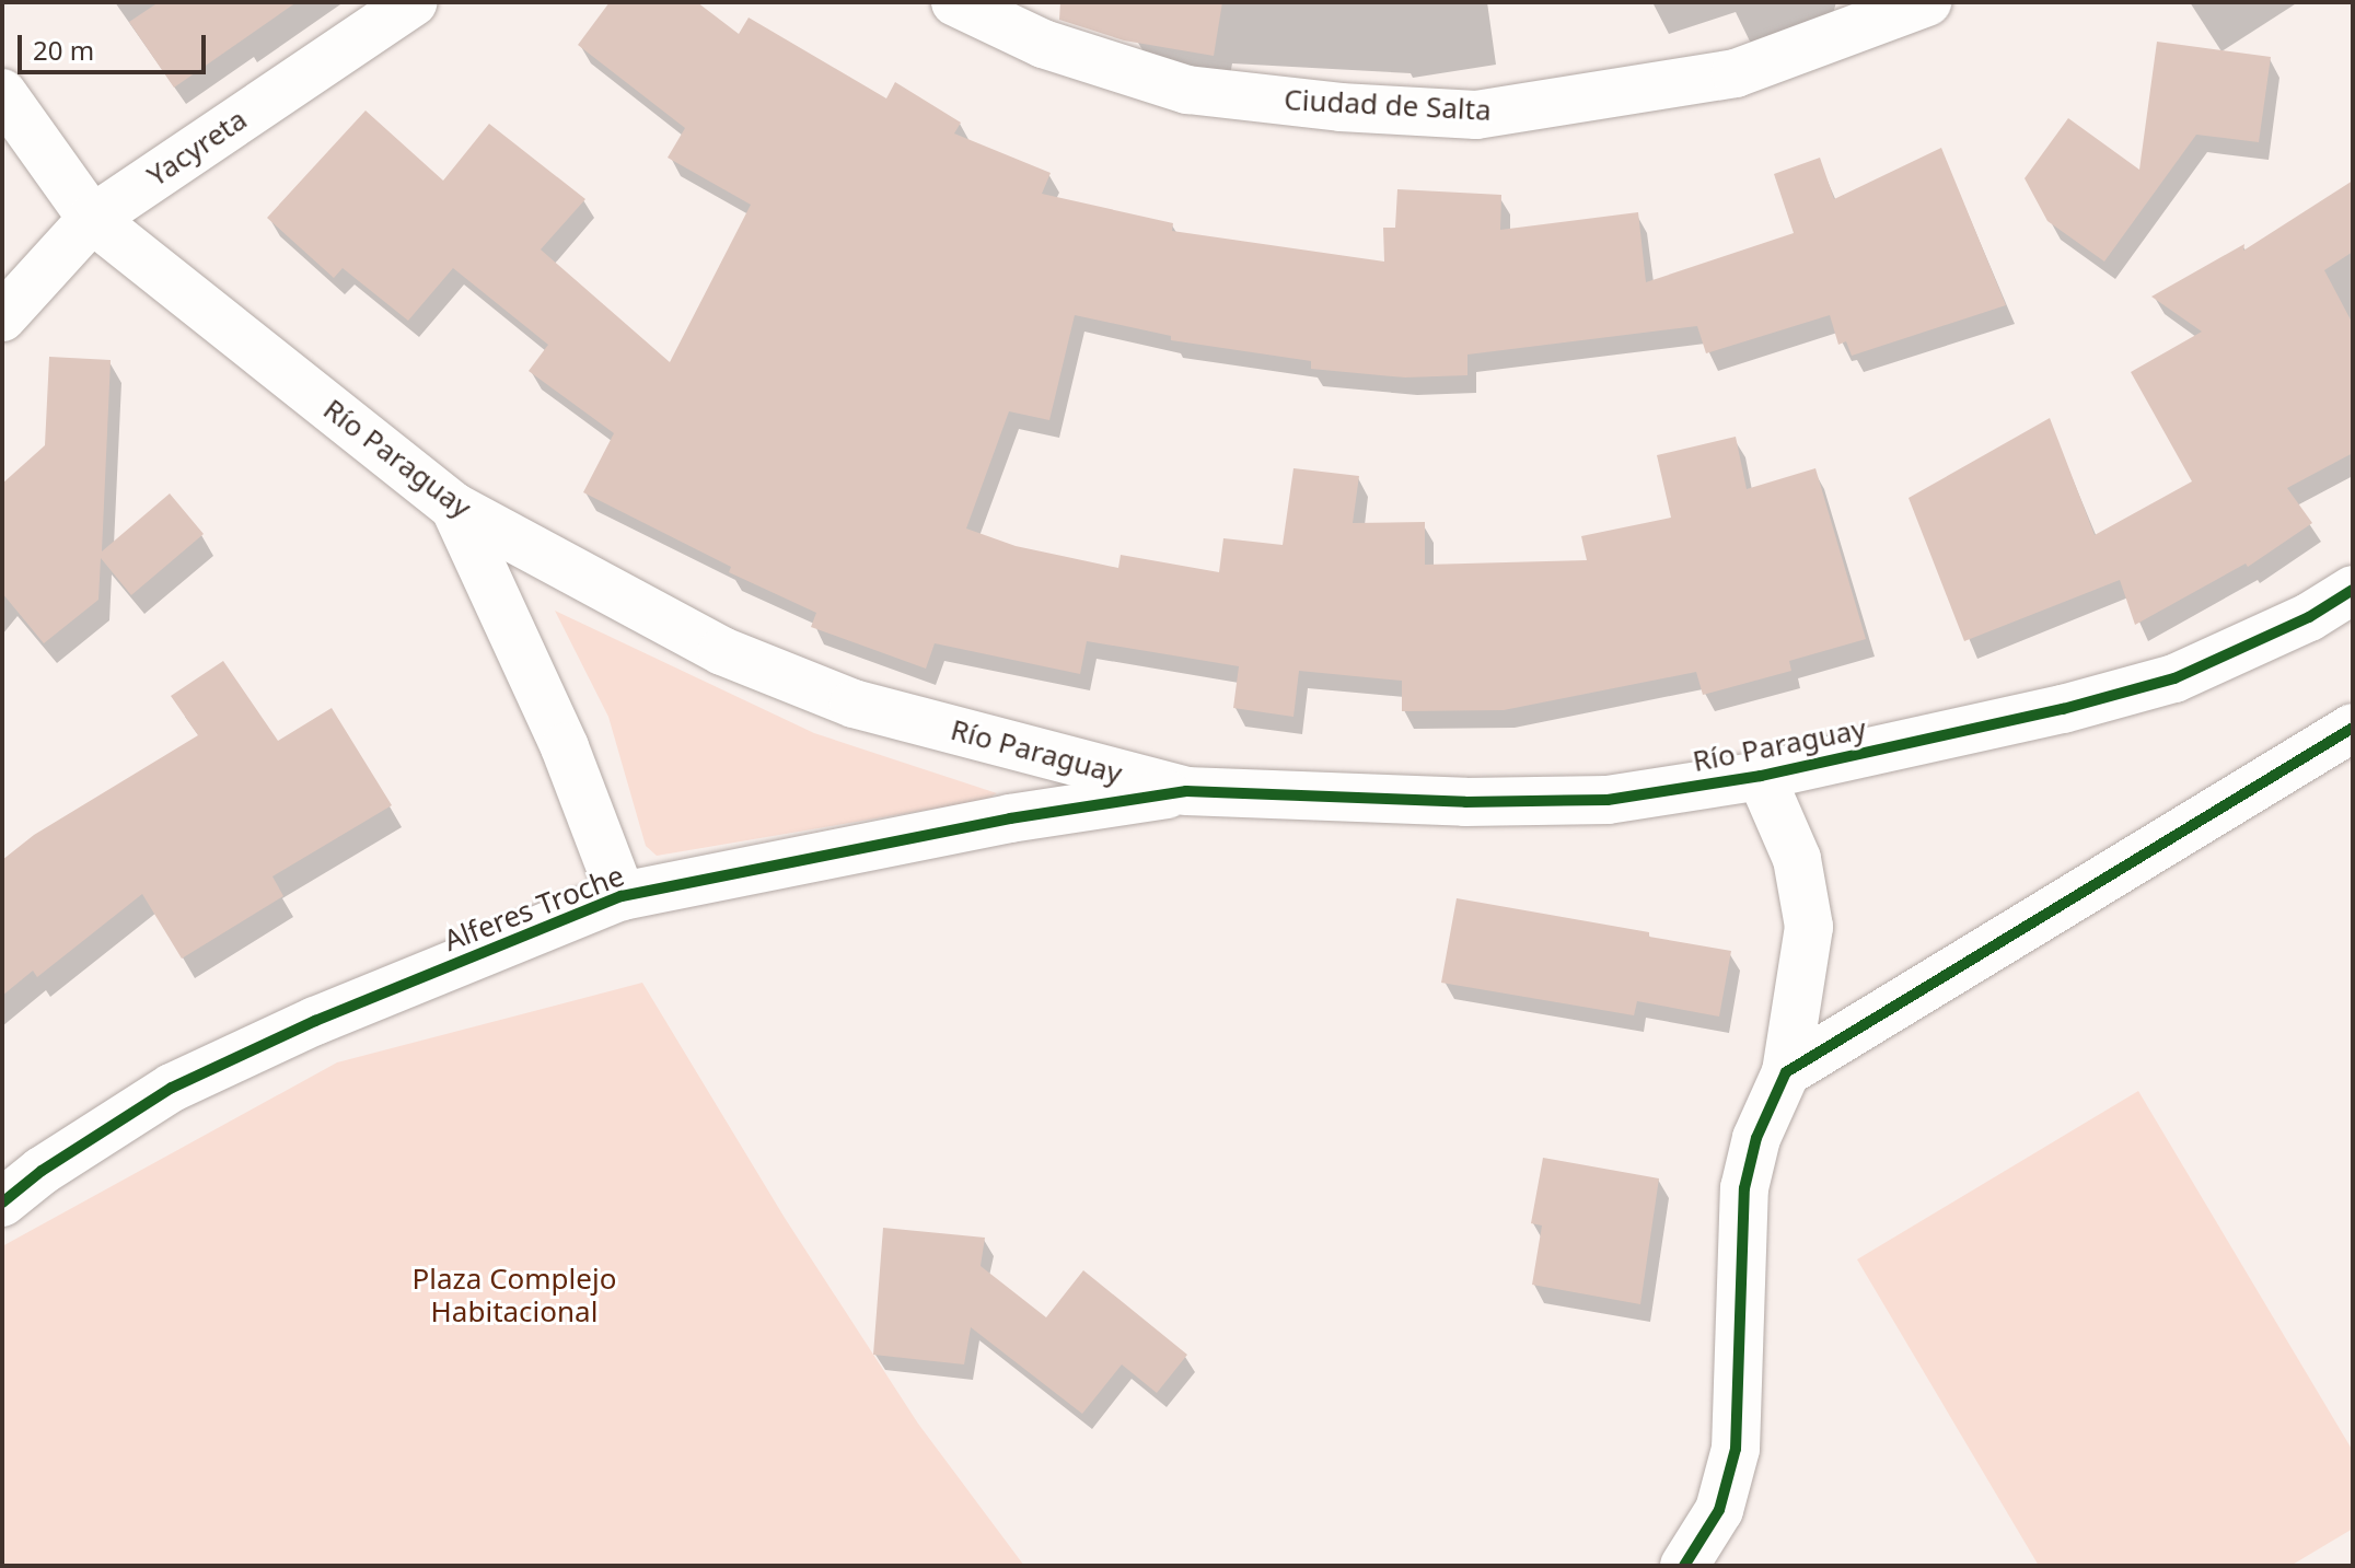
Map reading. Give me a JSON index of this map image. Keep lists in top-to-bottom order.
{
  "streets": {
    "street": [
      "Ciudad de Salta",
      "Yacyreta",
      "Río Paraguay",
      "Alferes Troche"
    ]
  },
  "crossings": [
    ["Yacyreta", "Río Paraguay"],
    ["Río Paraguay", "Alferes Troche"]
  ],
  "parks": ["Plaza Complejo Habitacional"],
  "scale_bar": "20 m"
}
